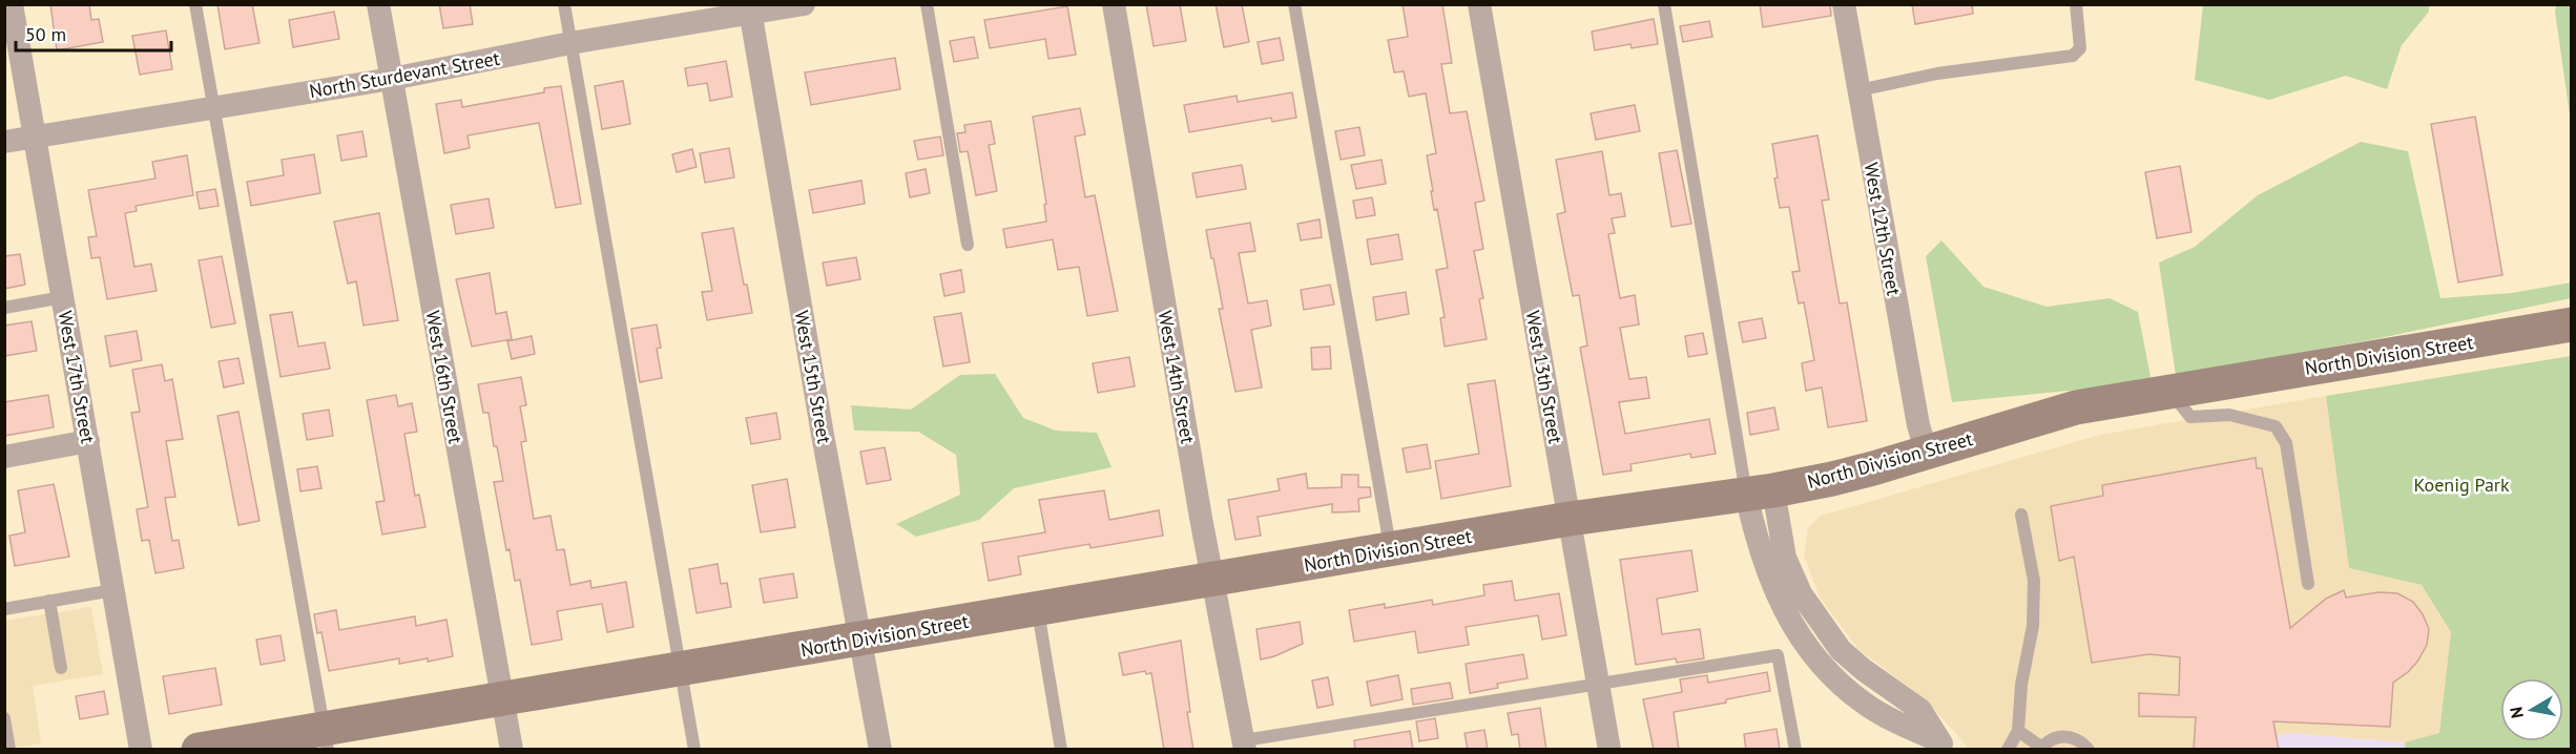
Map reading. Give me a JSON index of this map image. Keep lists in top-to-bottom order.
{
  "streets": {
    "main road": ["North Division Street"],
    "street": [
      "North Sturdevant Street",
      "West 12th Street",
      "West 17th Street",
      "West 16th Street",
      "West 15th Street",
      "West 14th Street",
      "West 13th Street"
    ]
  },
  "crossings": [
    ["North Sturdevant Street", "West 17th Street"],
    ["North Sturdevant Street", "West 16th Street"],
    ["North Sturdevant Street", "West 15th Street"],
    ["West 12th Street", "North Division Street"],
    ["North Division Street", "West 16th Street"],
    ["North Division Street", "West 15th Street"],
    ["North Division Street", "West 14th Street"],
    ["North Division Street", "West 13th Street"]
  ],
  "parks": ["Koenig Park"],
  "scale_bar": "50 m",
  "north": "left"
}
